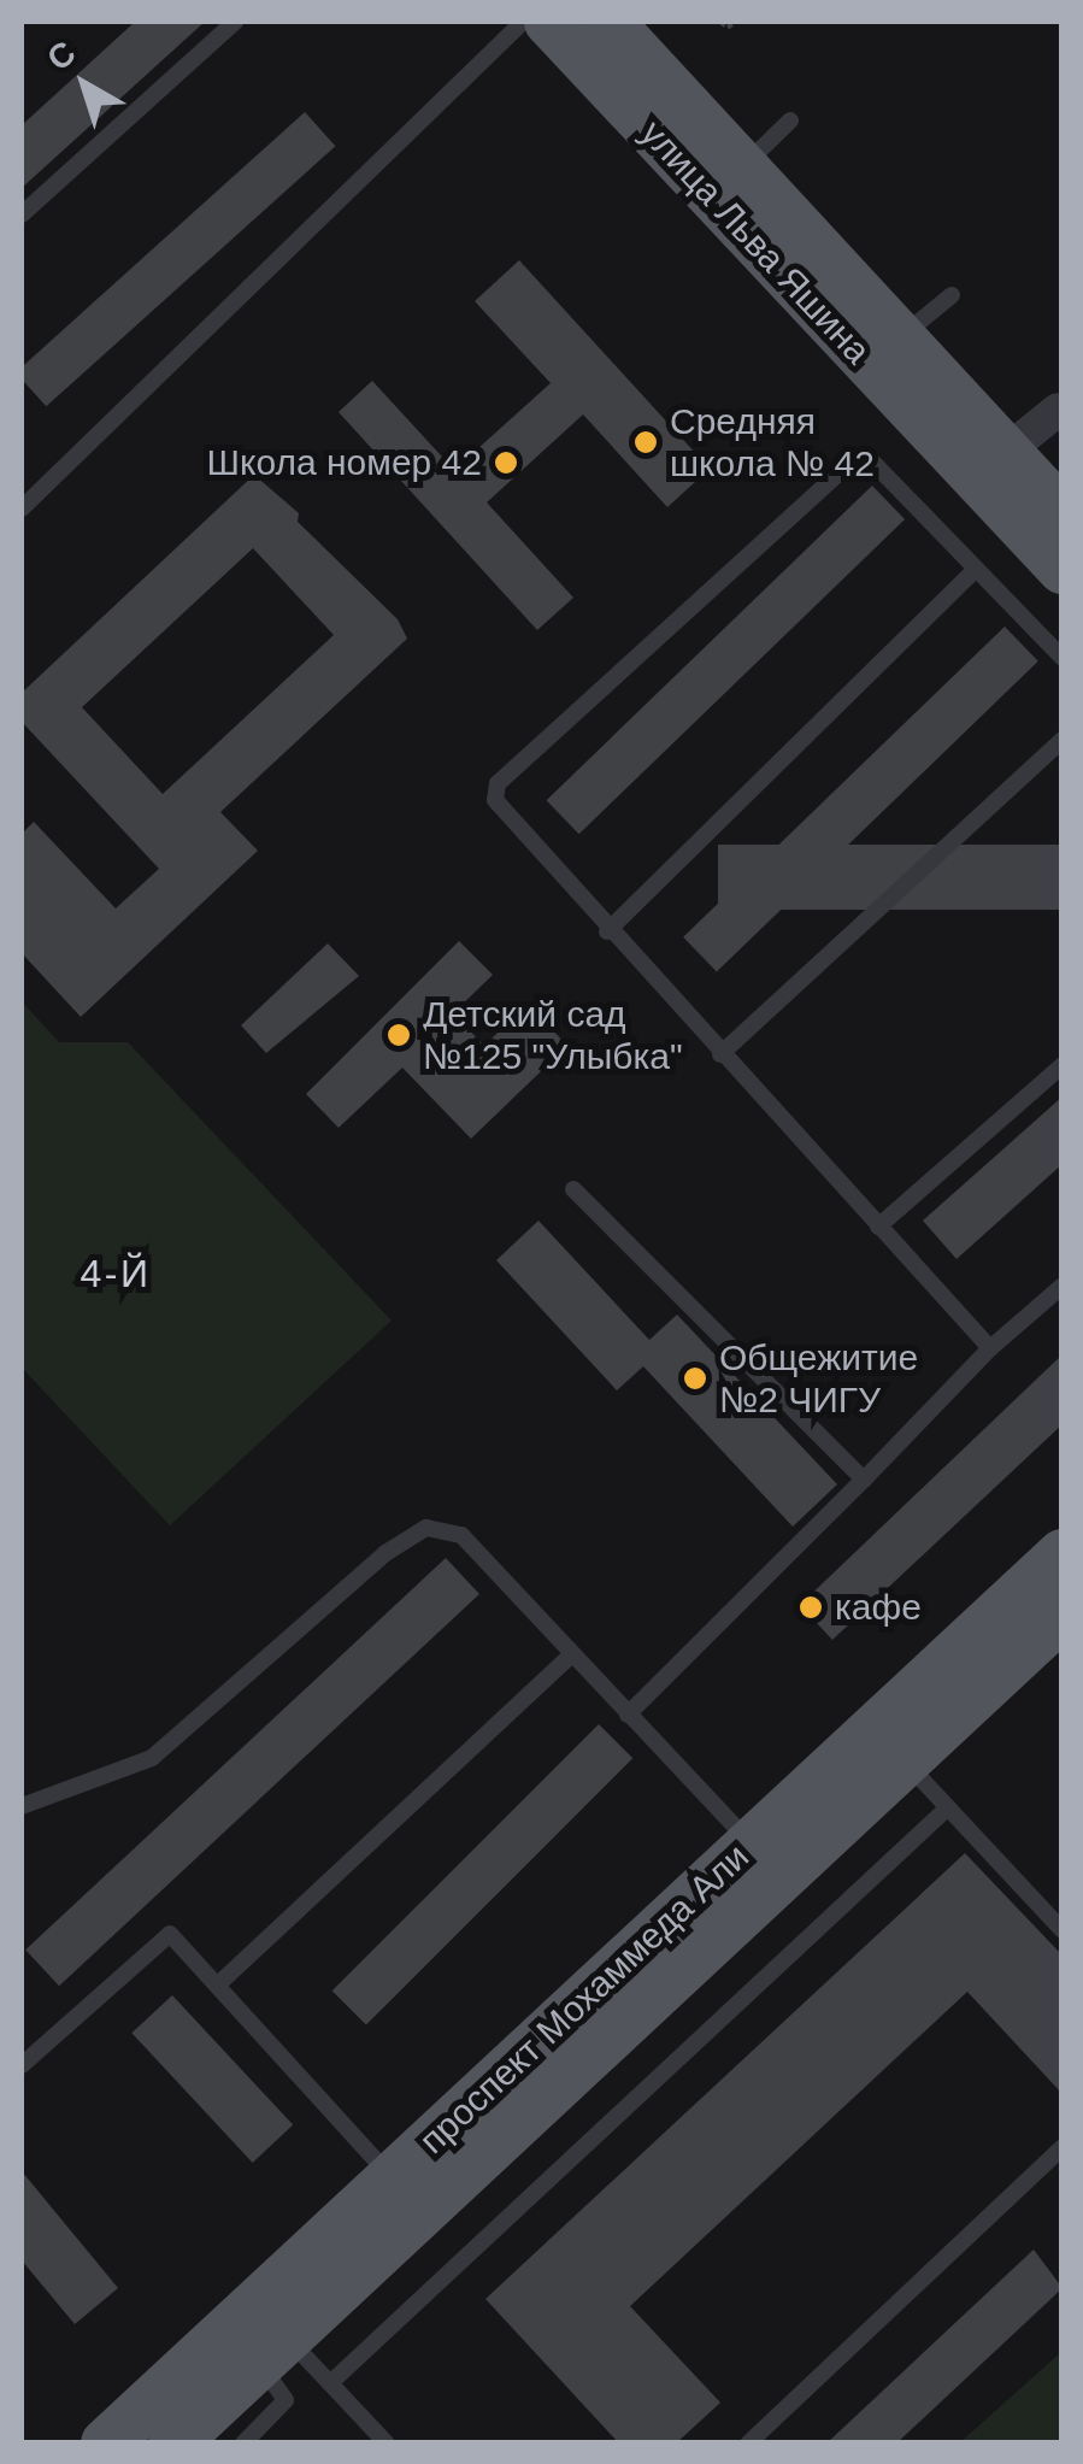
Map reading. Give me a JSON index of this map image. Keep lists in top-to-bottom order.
{
  "streets": {
    "main road": ["улица Льва Яшина", "проспект Мохаммеда Али"]
  },
  "districts": ["4-Й"],
  "places": [
    "Средняя школа № 42",
    "Школа номер 42",
    "Детский сад №125 \"Улыбка\"",
    "Общежитие №2 ЧИГУ",
    "кафе"
  ],
  "north": "top left"
}
